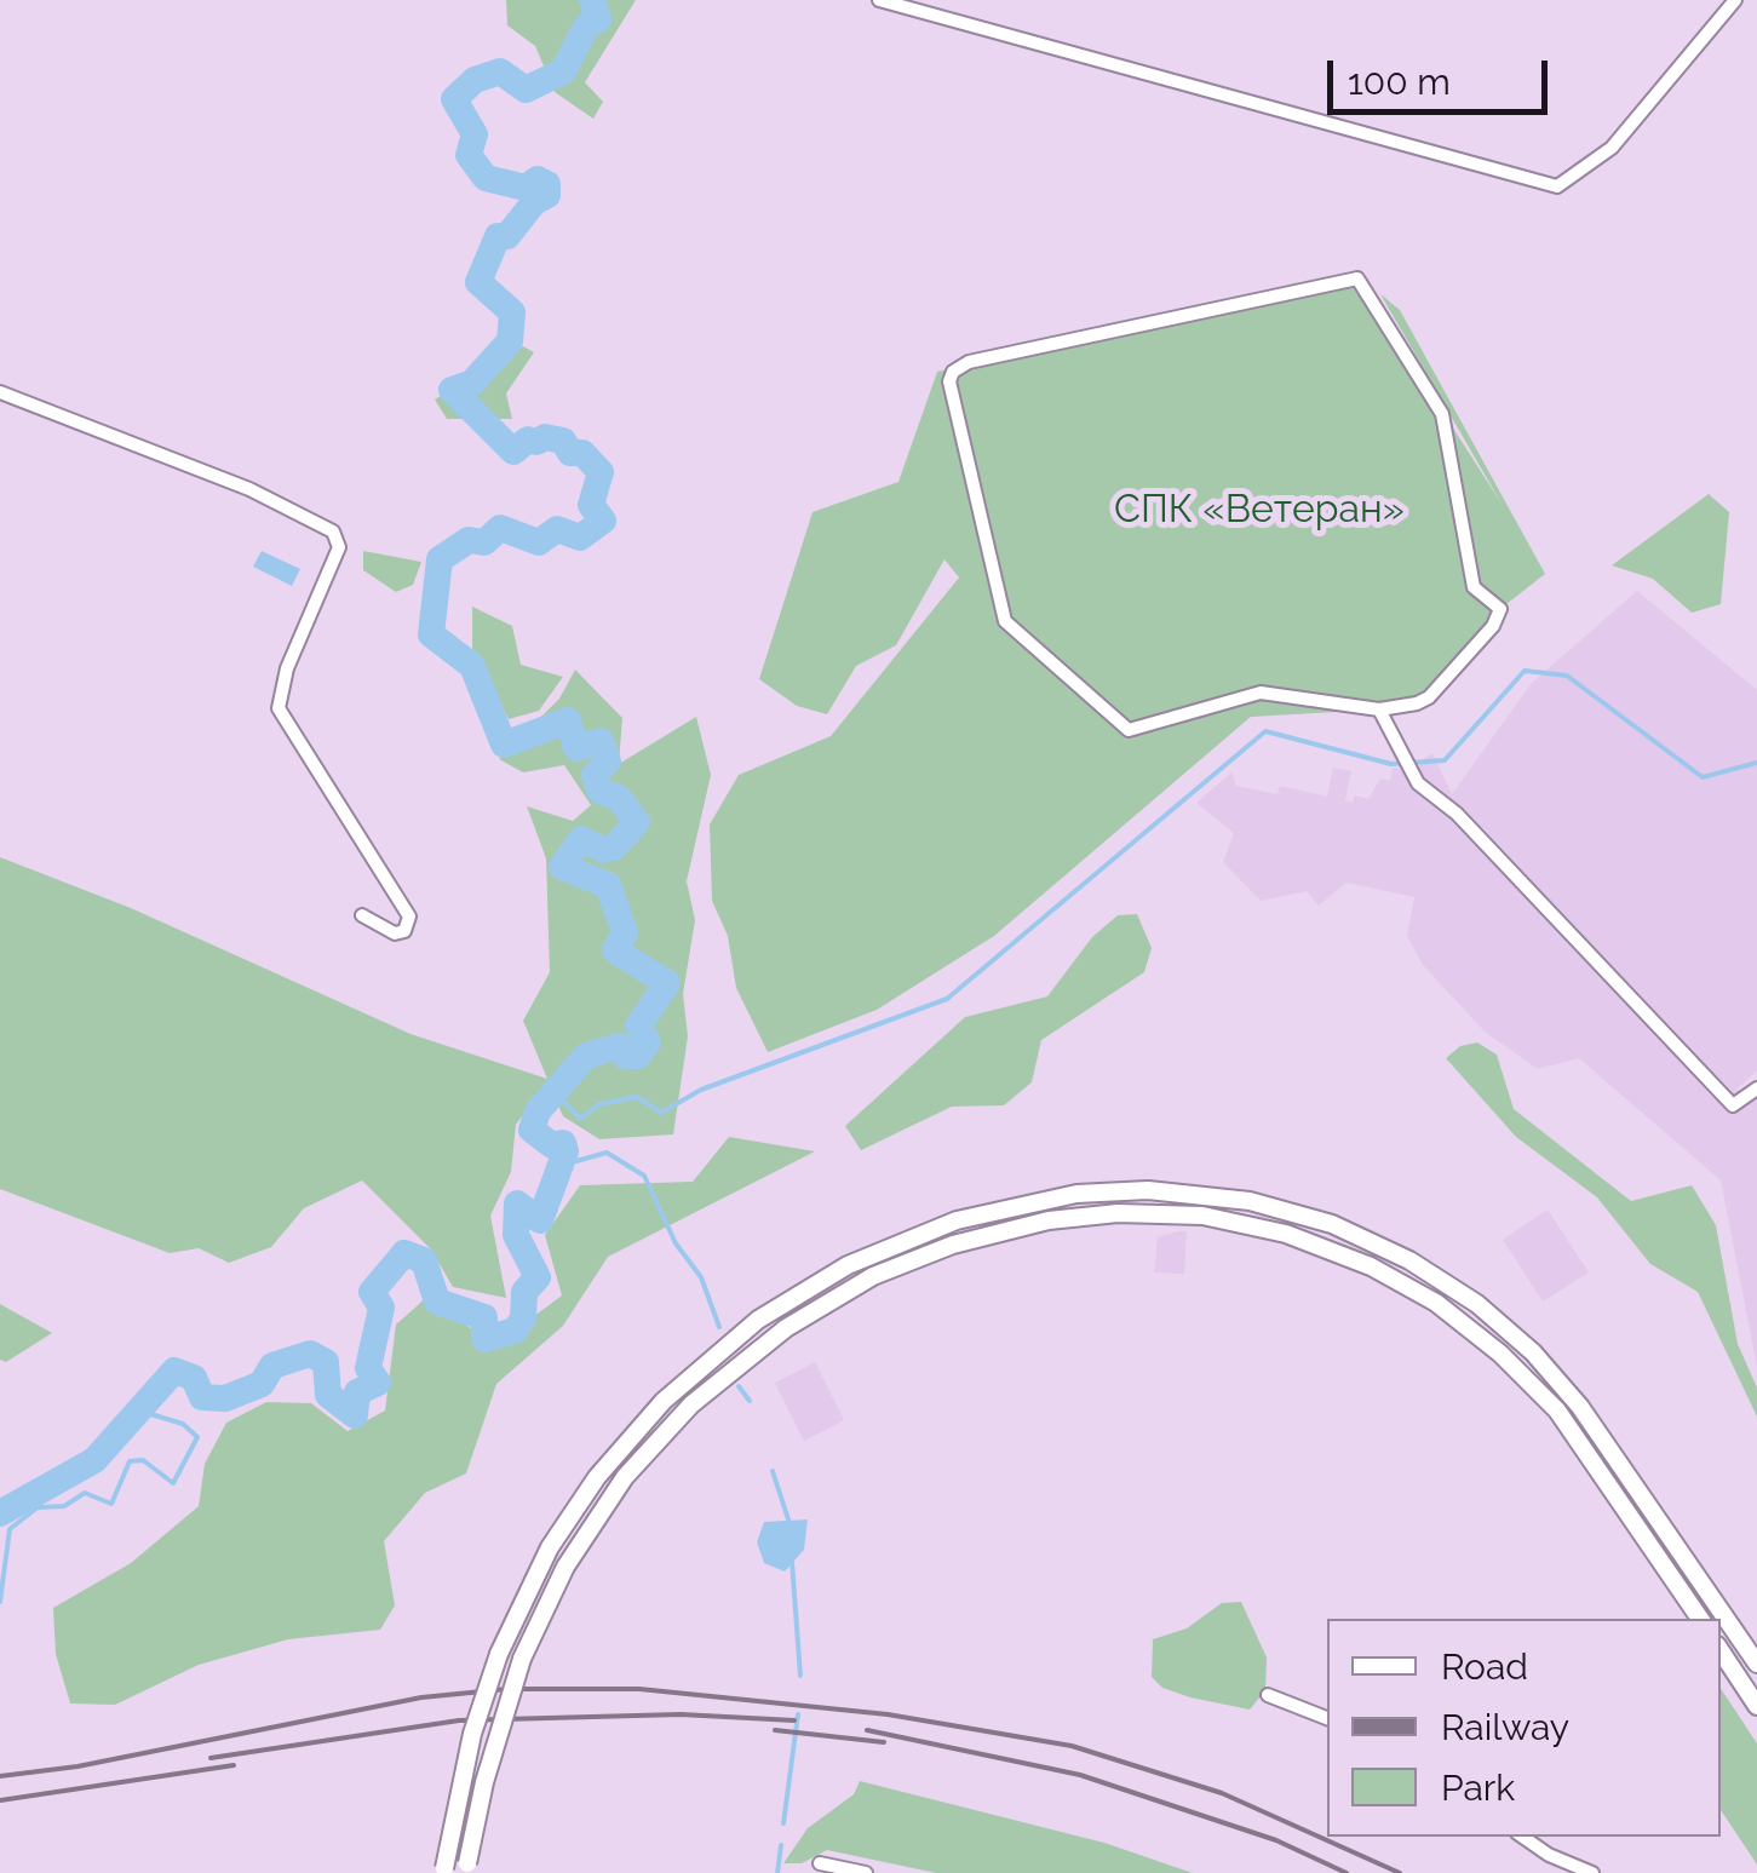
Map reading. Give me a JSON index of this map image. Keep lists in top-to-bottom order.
{
  "parks": ["СПК «Ветеран»"],
  "legend": ["Road", "Railway", "Park"],
  "scale_bar": "100 m"
}
